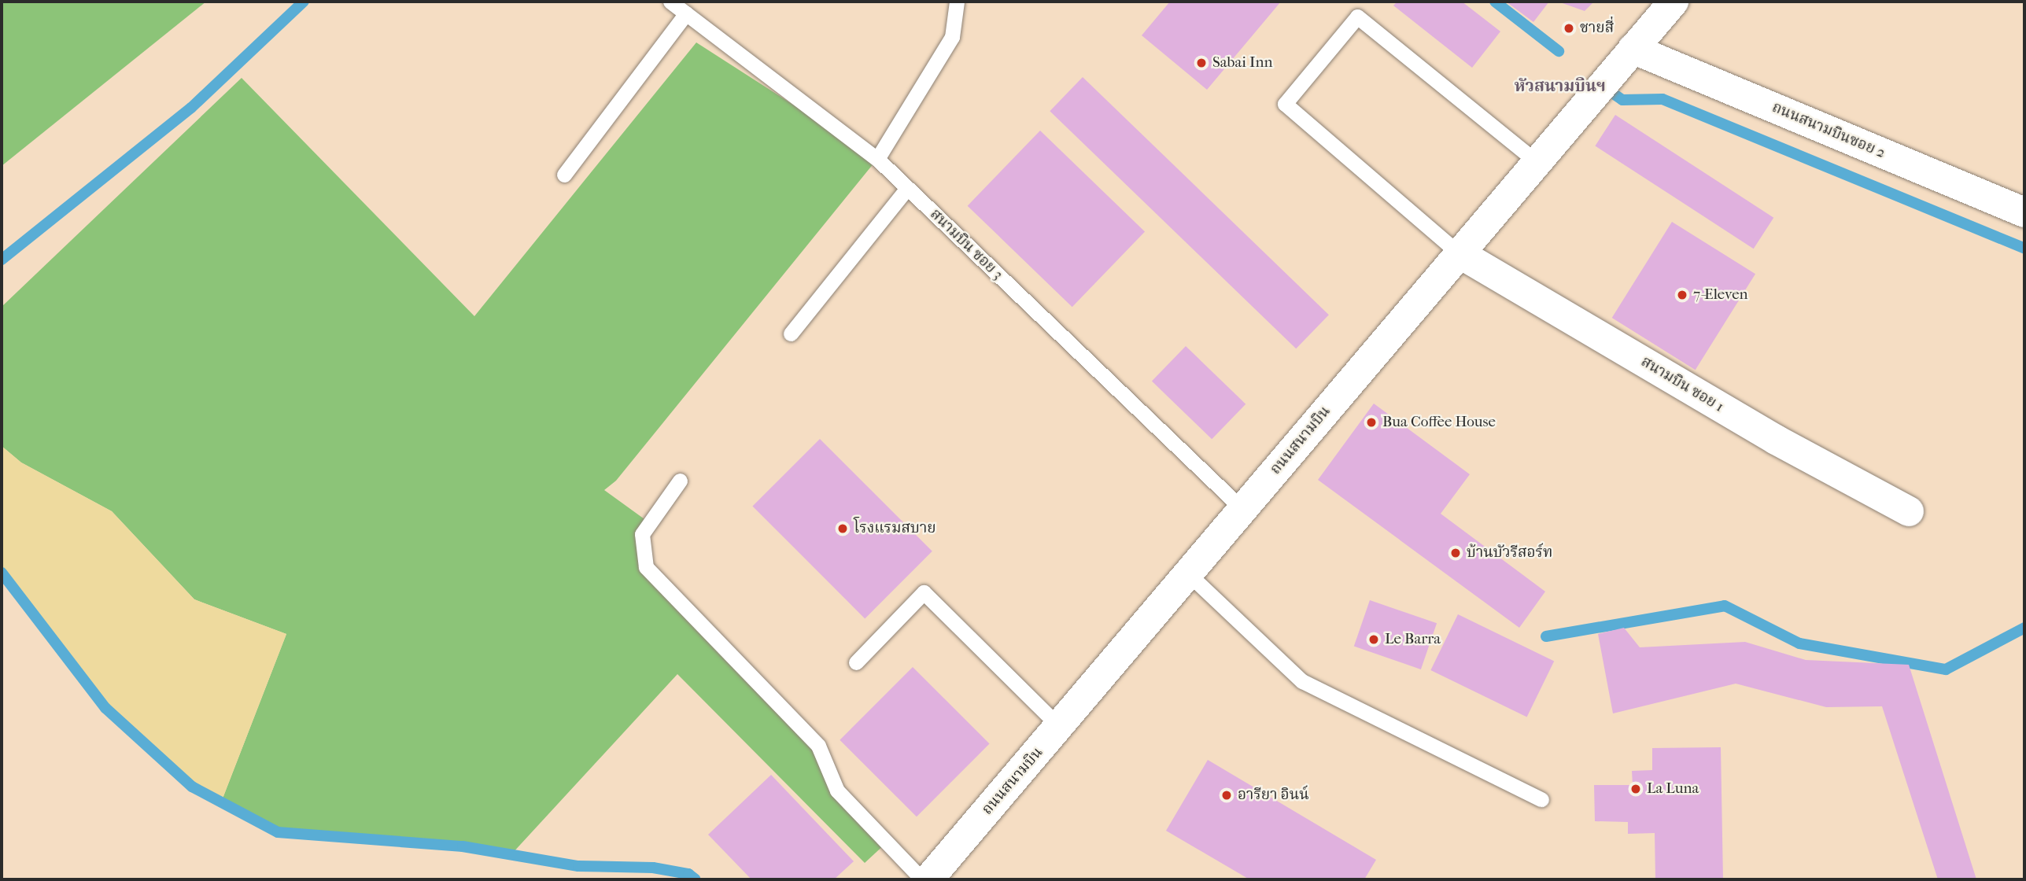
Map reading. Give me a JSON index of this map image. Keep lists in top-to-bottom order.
{
  "streets": {
    "street": ["ถนนสนามบินซอย 2", "สนามบิน ซอย 1", "ถนนสนามบิน"],
    "lane": ["สนามบิน ซอย 3"]
  },
  "crossings": [
    ["ถนนสนามบินซอย 2", "ถนนสนามบิน"],
    ["สนามบิน ซอย 3", "ถนนสนามบิน"],
    ["สนามบิน ซอย 1", "ถนนสนามบิน"]
  ],
  "districts": ["หัวสนามบินฯ"],
  "places": [
    "ชายสี่",
    "Sabai Inn",
    "7-Eleven",
    "Bua Coffee House",
    "โรงแรมสบาย",
    "บ้านบัวรีสอร์ท",
    "Le Barra",
    "La Luna",
    "อารียา อินน์"
  ]
}
